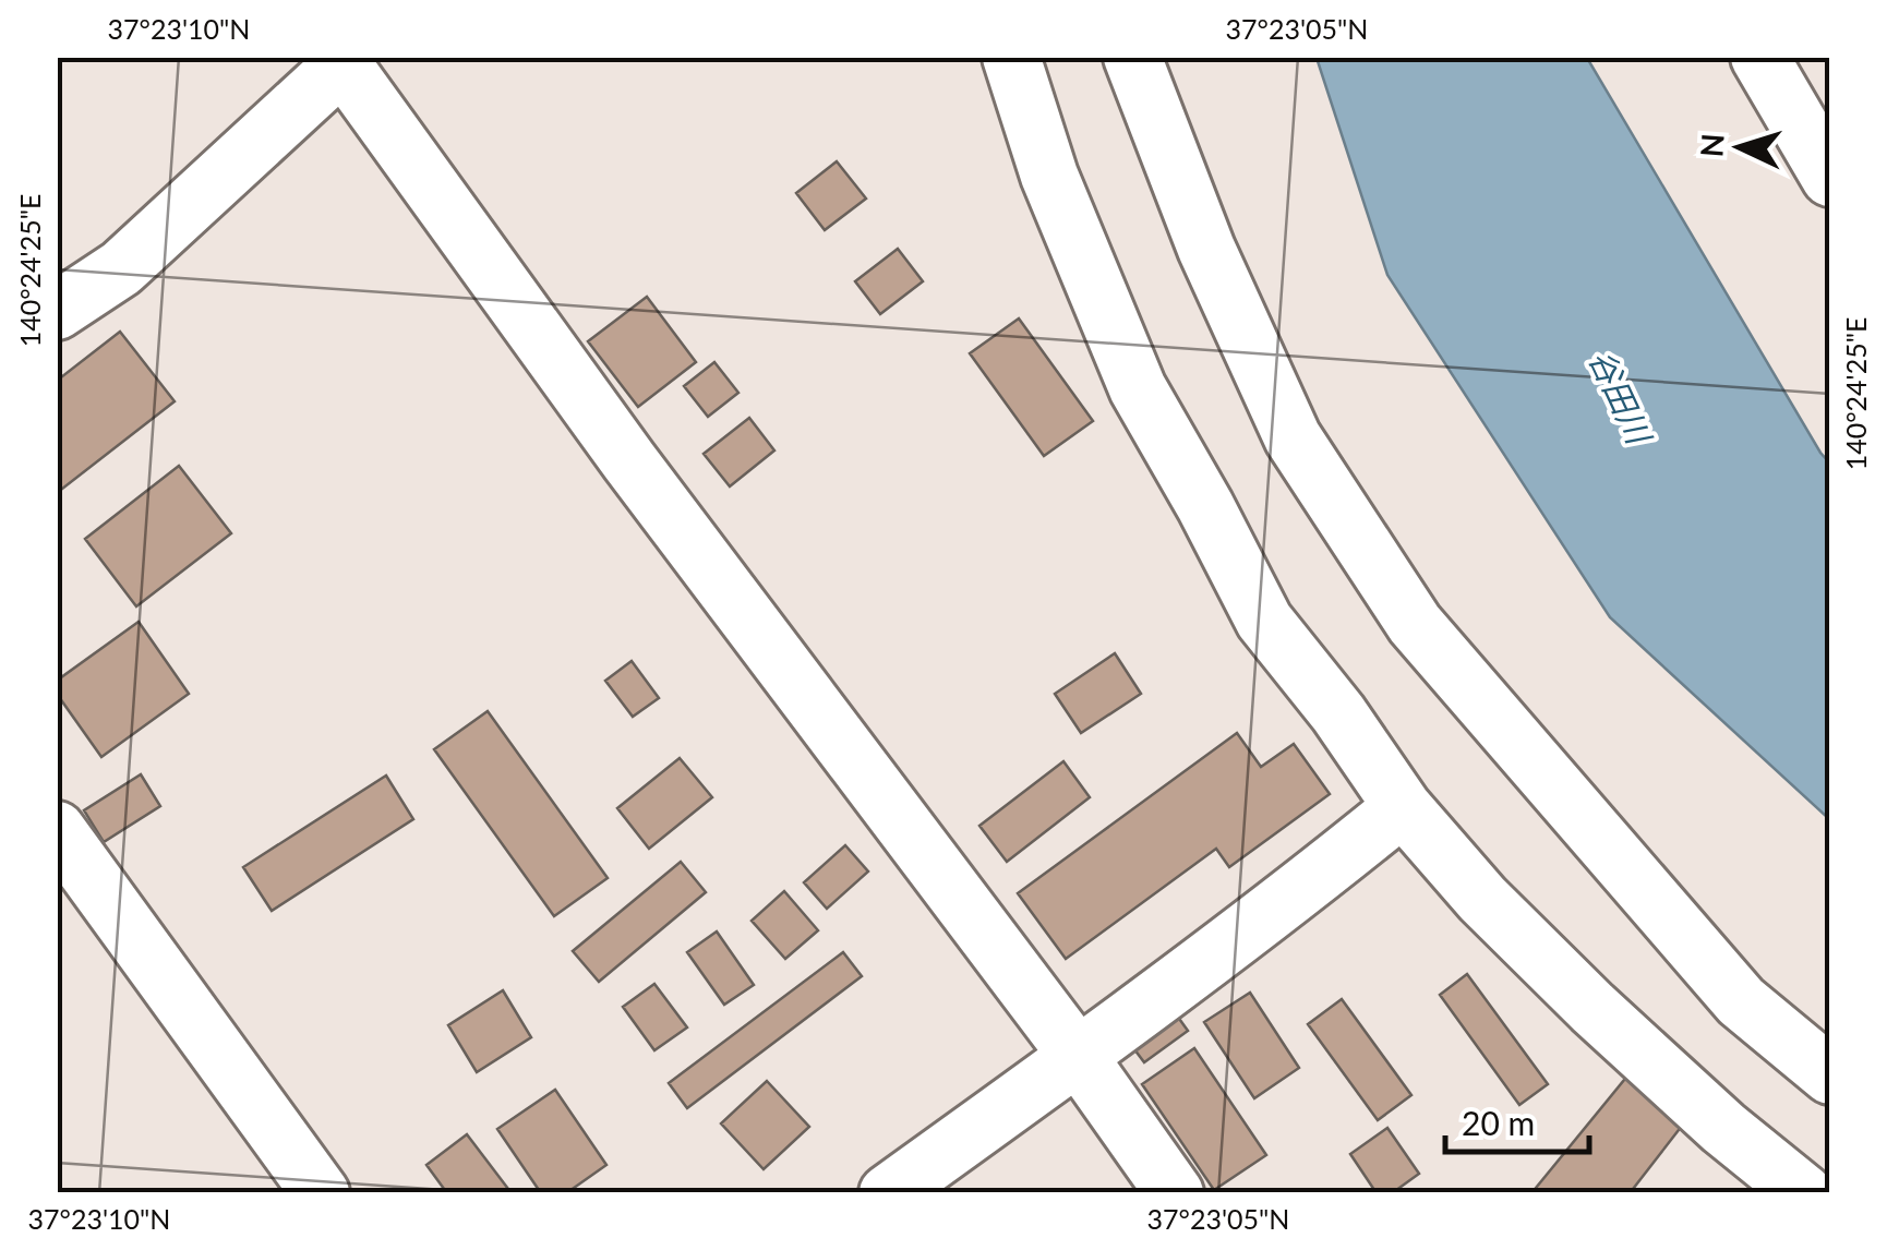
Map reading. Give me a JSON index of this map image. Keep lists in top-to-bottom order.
{
  "water": ["谷田川"],
  "scale_bar": "20 m",
  "north": "left",
  "coordinates": ["37°23'10\"N", "37°23'05\"N", "140°24'25\"E"]
}
